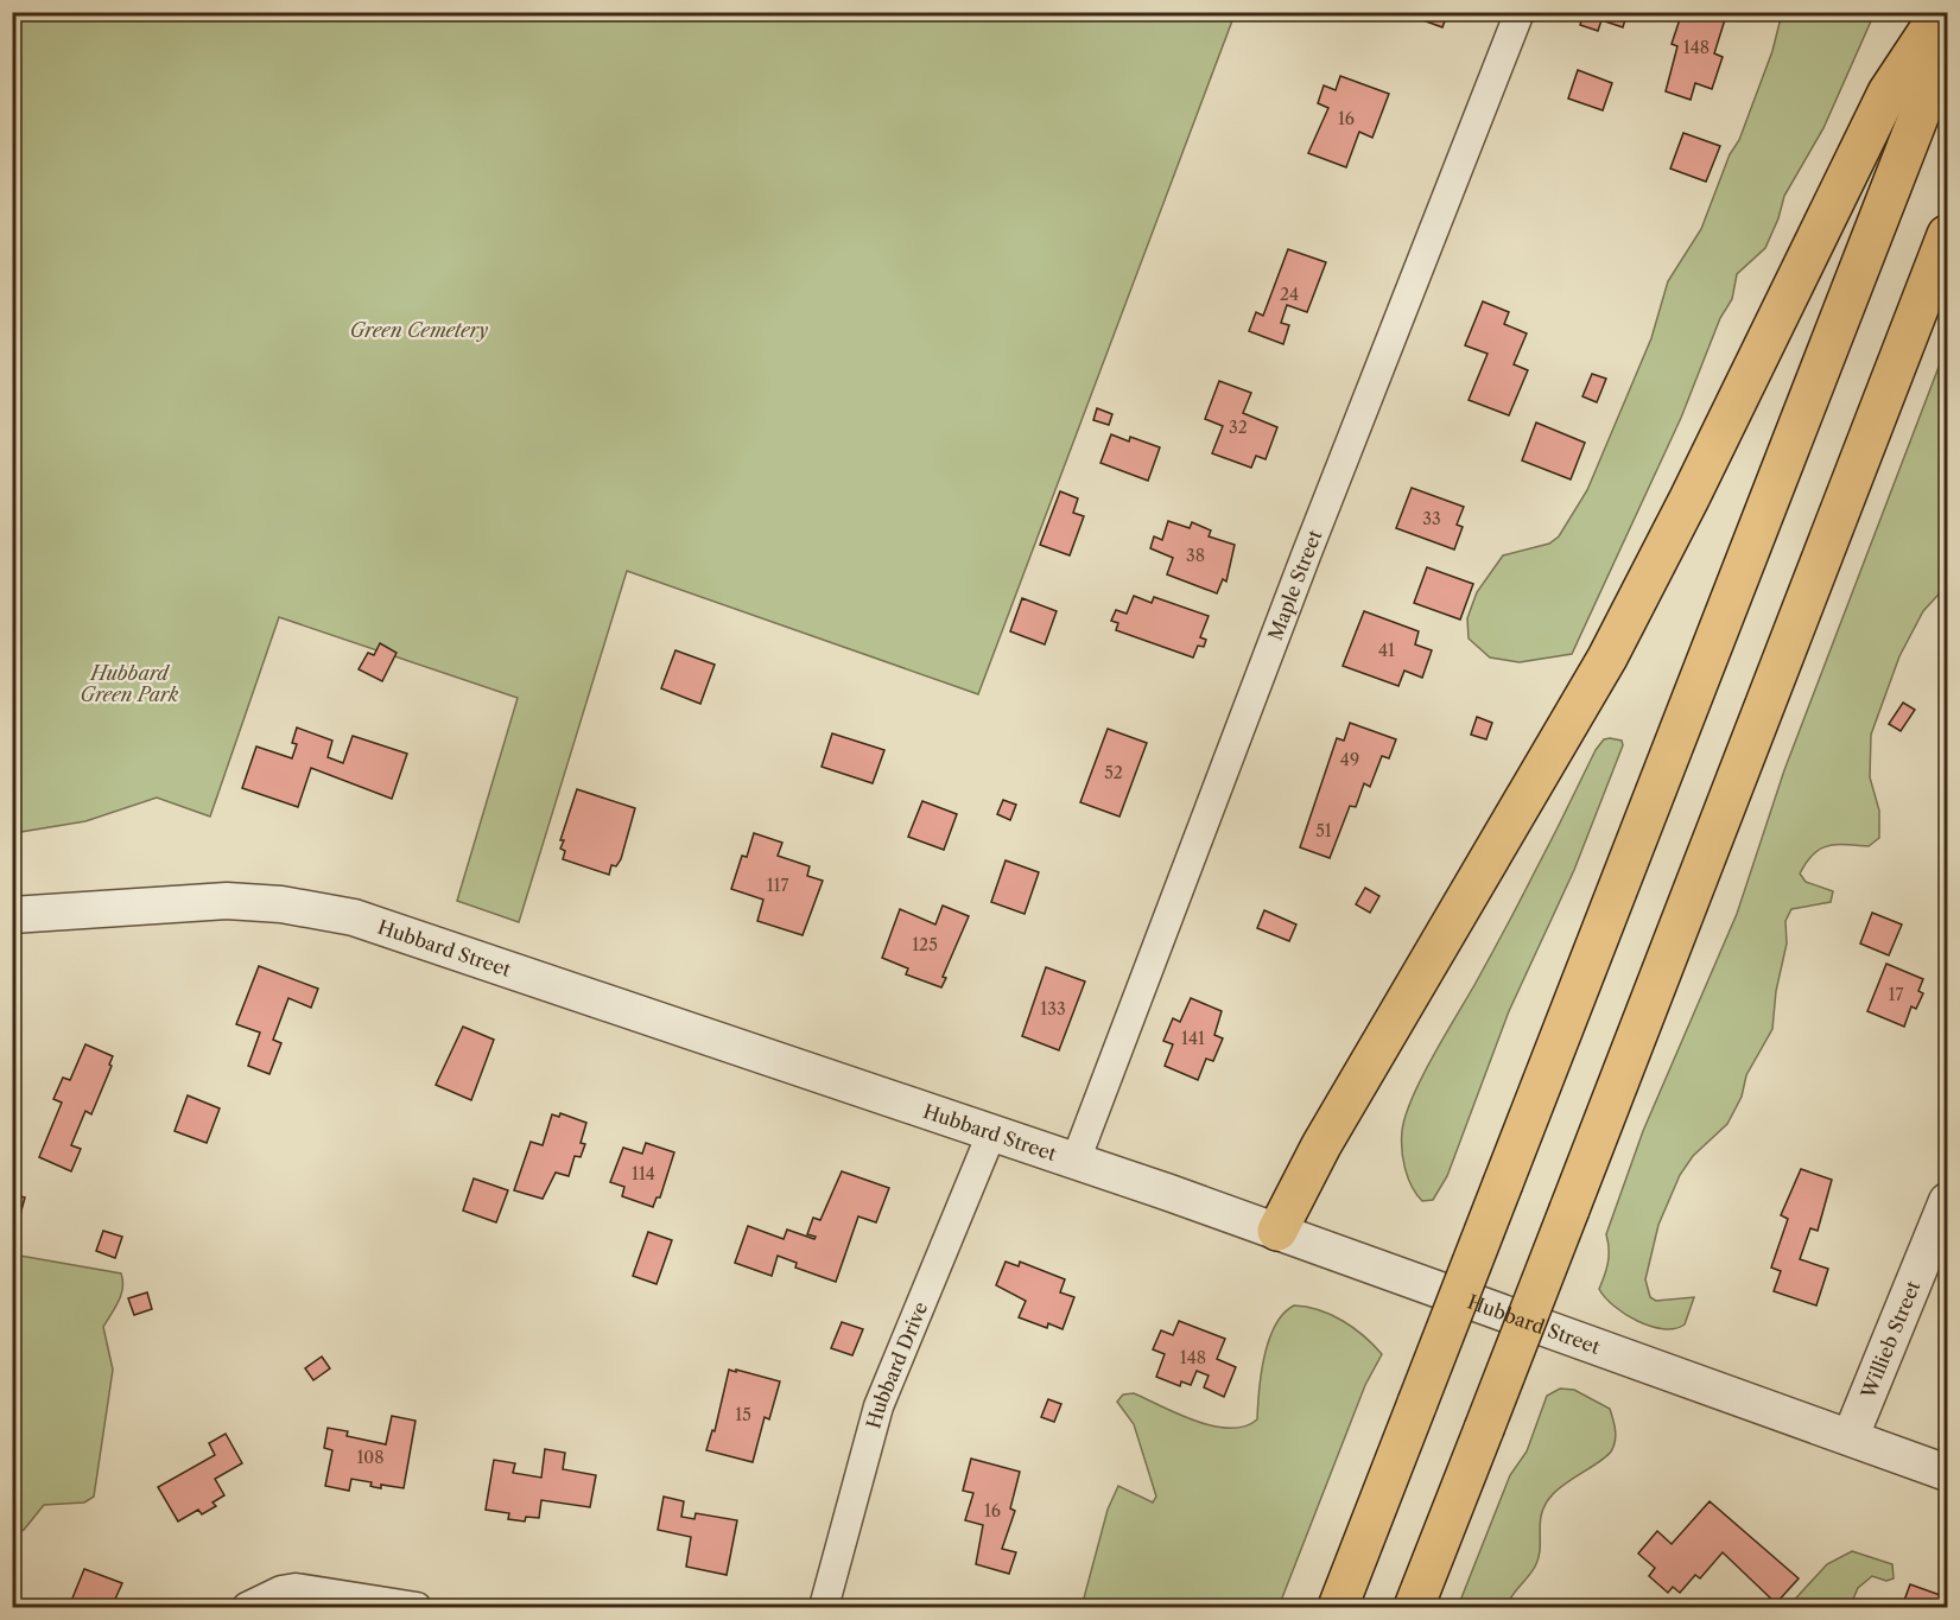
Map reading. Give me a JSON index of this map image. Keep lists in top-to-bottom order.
{
  "streets": {
    "street": [
      "Maple Street",
      "Hubbard Street",
      "Willieb Street",
      "Hubbard Drive"
    ]
  },
  "crossings": [
    ["Maple Street", "Hubbard Street"],
    ["Hubbard Street", "Willieb Street"],
    ["Hubbard Street", "Hubbard Drive"]
  ],
  "parks": ["Green Cemetery", "Hubbard Green Park"],
  "house_numbers": [
    "148",
    "16",
    "24",
    "32",
    "33",
    "38",
    "41",
    "49",
    "52",
    "51",
    "117",
    "125",
    "17",
    "133",
    "141",
    "114",
    "148",
    "15",
    "108",
    "16"
  ]
}
